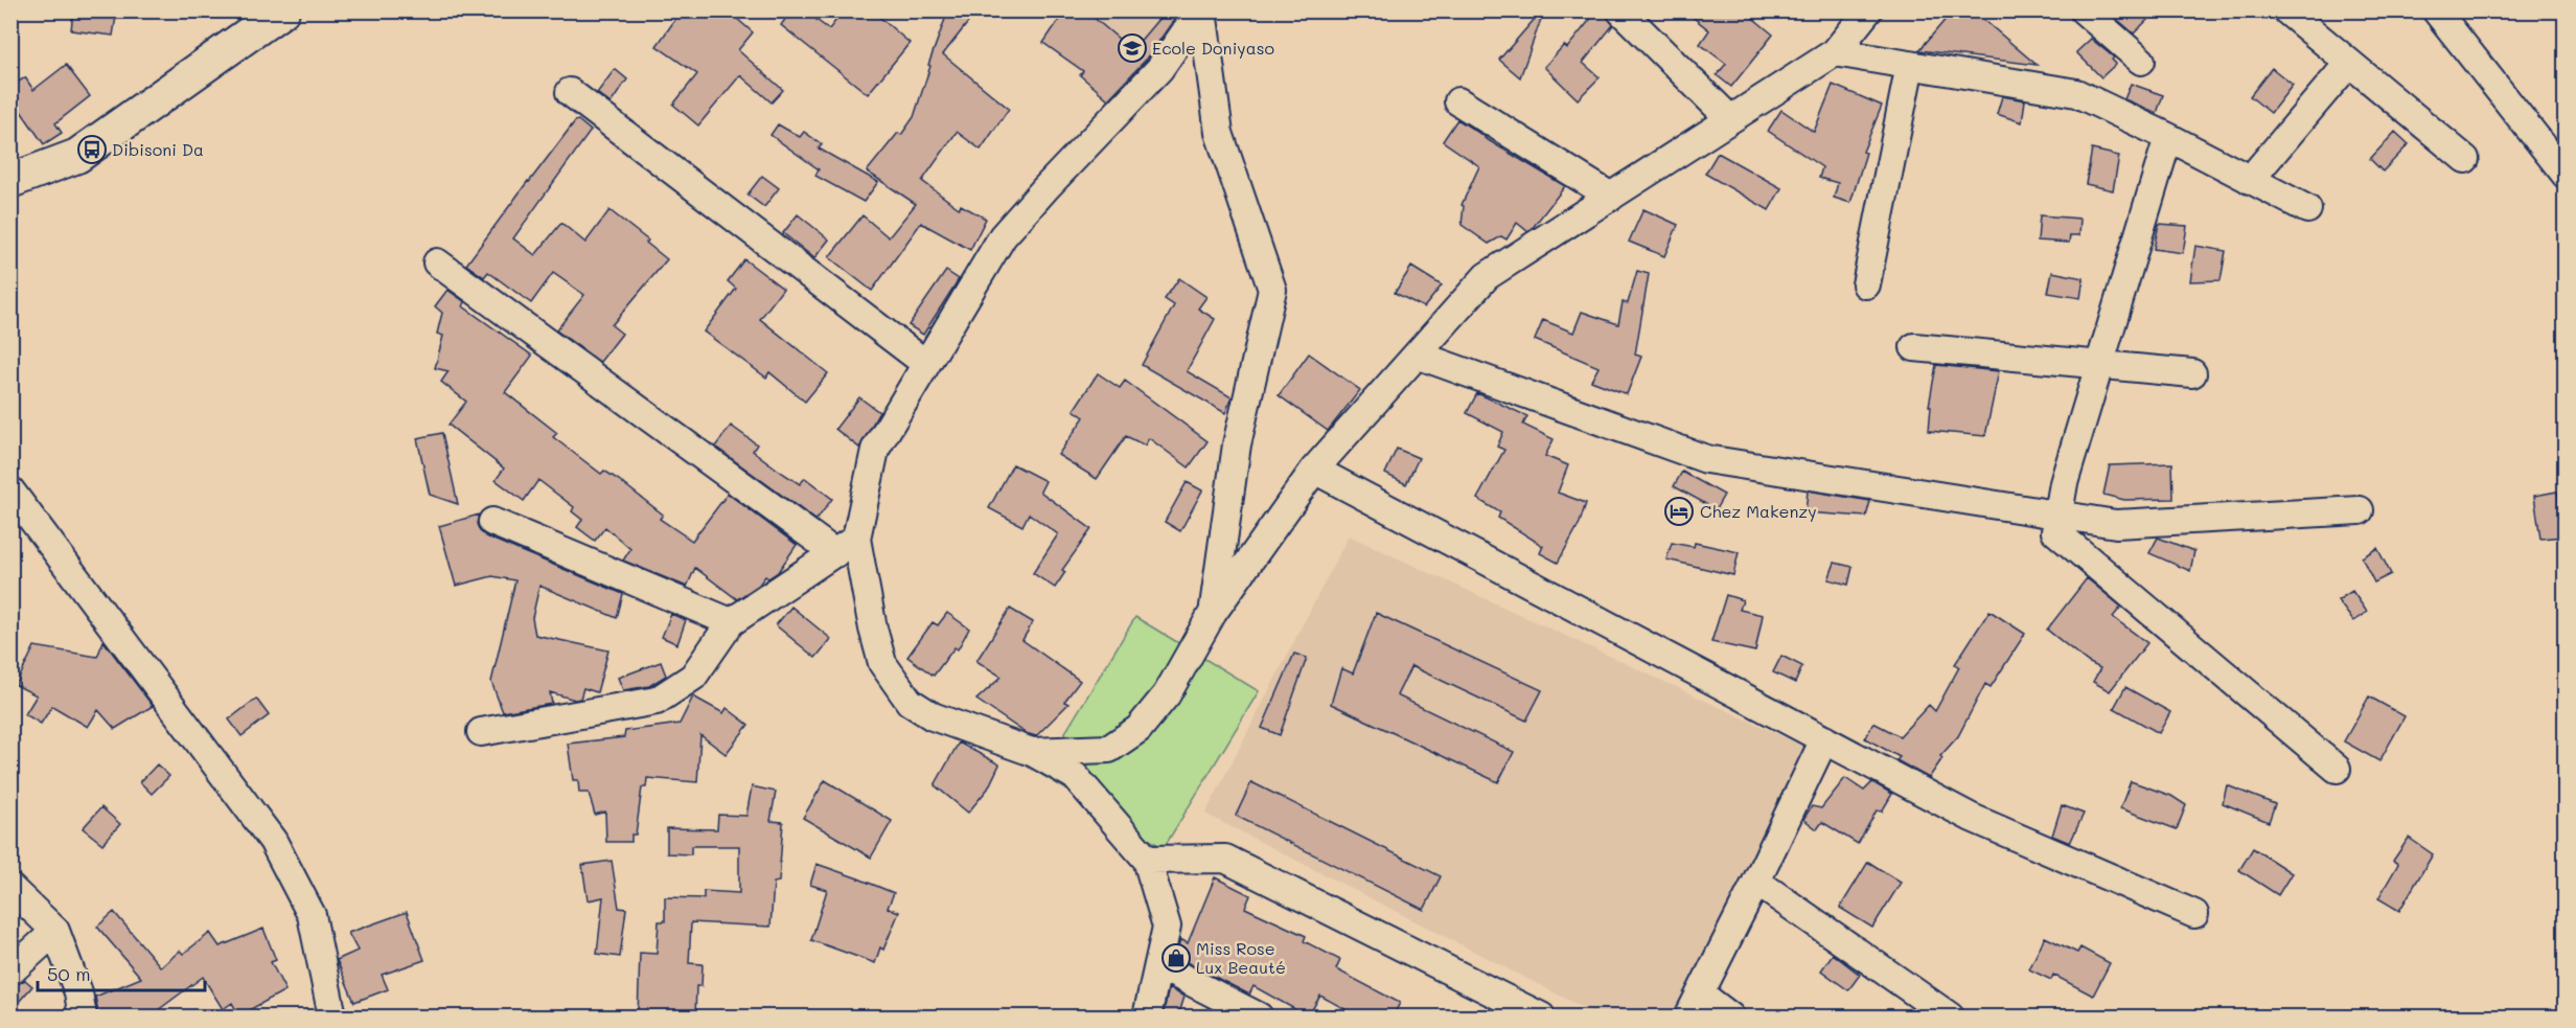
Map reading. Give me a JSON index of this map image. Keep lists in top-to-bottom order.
{
  "places": {
    "school or university": ["Ecole Doniyaso"],
    "bus stop": ["Dibisoni Da"],
    "hotel": ["Chez Makenzy"],
    "shop": ["Miss Rose Lux Beauté"]
  },
  "scale_bar": "50 m"
}
